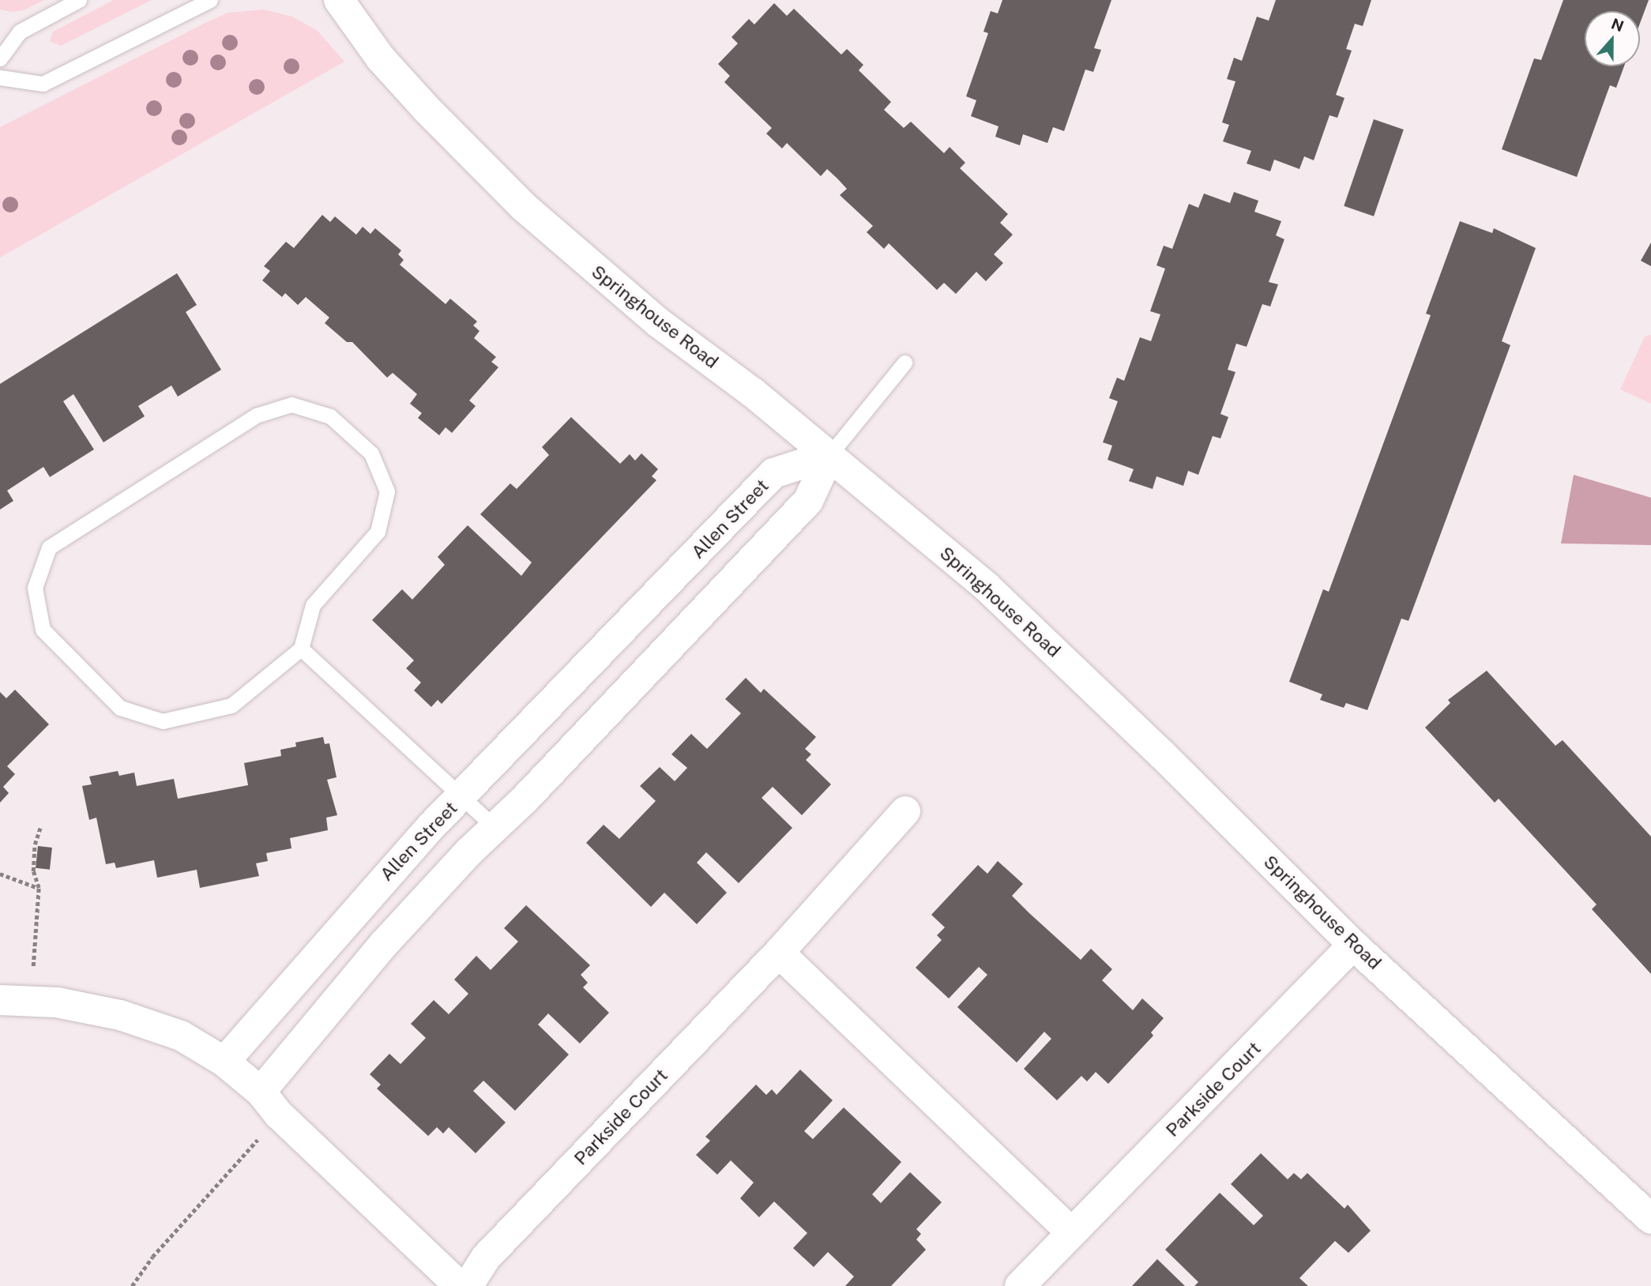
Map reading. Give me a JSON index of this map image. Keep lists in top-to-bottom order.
{
  "streets": {
    "street": ["Springhouse Road", "Allen Street", "Parkside Court"]
  },
  "crossings": [
    ["Springhouse Road", "Allen Street"],
    ["Springhouse Road", "Parkside Court"]
  ],
  "north": "top"
}
